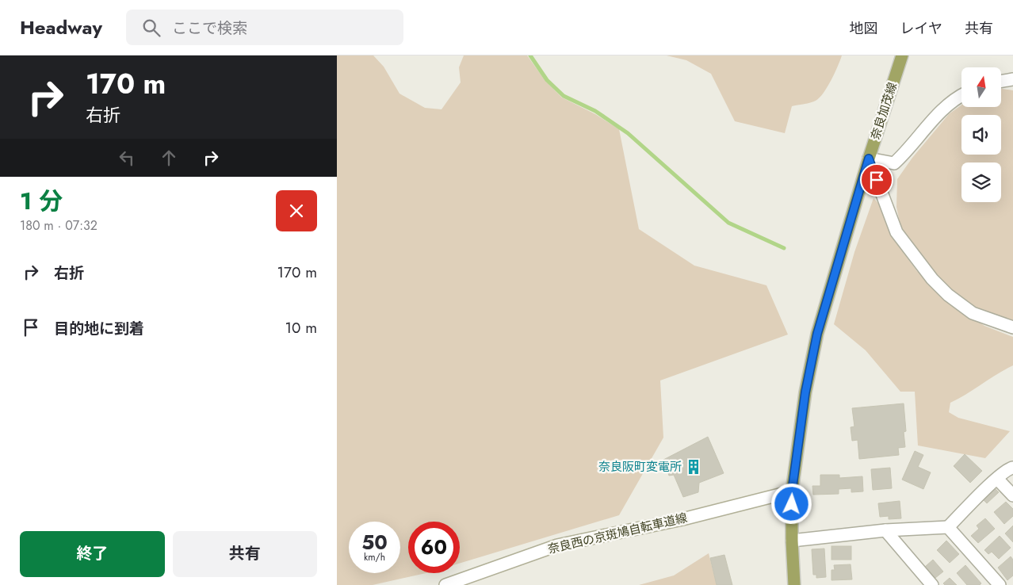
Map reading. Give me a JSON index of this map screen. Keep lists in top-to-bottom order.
{
  "streets": {
    "main road": ["奈良加茂線"],
    "street": ["奈良西の京斑鳩自転車道線"]
  },
  "crossings": [
    ["奈良加茂線", "奈良西の京斑鳩自転車道線"]
  ],
  "places": {
    "building": ["奈良阪町変電所"]
  },
  "north": "top",
  "page": {
    "header": "Headway",
    "search": "ここで検索",
    "nav": ["地図", "レイヤ", "共有"],
    "turn": ["170 m", "右折"],
    "heading": ["1 分", "180 m · 07:32"],
    "list": [
      {
        "name": "右折",
        "value": "170 m"
      },
      {
        "name": "目的地に到着",
        "value": "10 m"
      }
    ],
    "speed": "50 km/h",
    "limit": "60",
    "buttons": ["終了", "共有"]
  }
}
